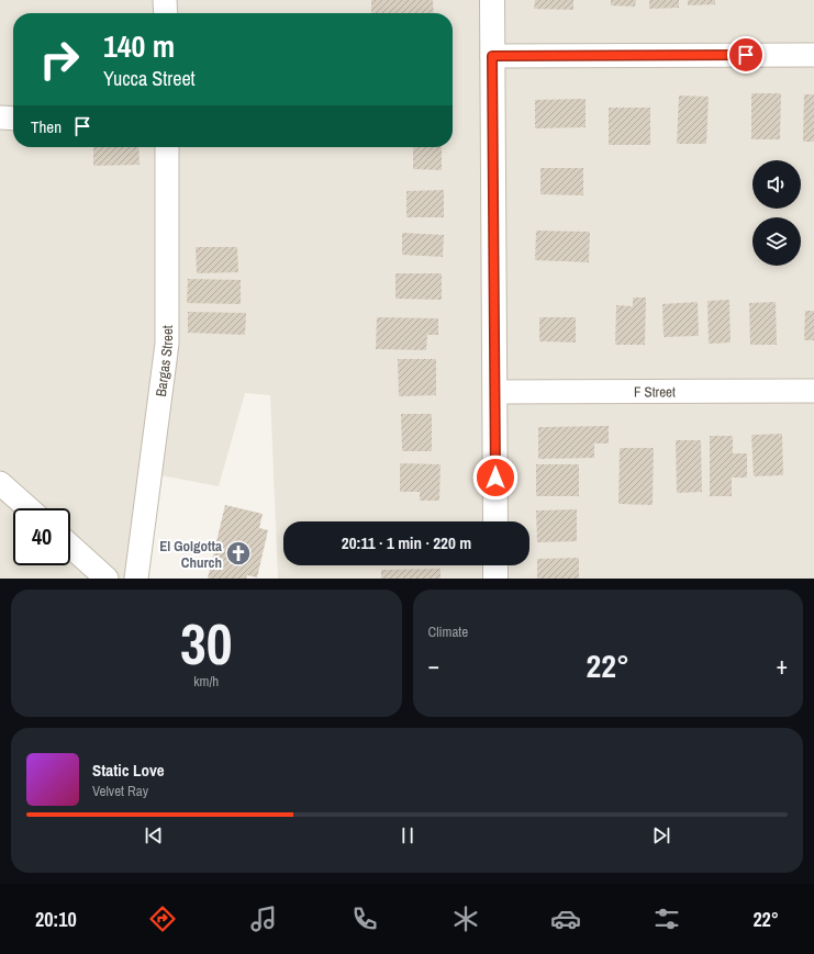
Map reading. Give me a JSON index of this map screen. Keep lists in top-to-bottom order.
{
  "streets": {
    "street": ["Bargas Street", "F Street"]
  },
  "places": {
    "church": ["El Golgotta Church"]
  },
  "page": {
    "turn": ["140 m", "Yucca Street"],
    "then": "Then",
    "limit": "40",
    "trip": "20:11 · 1 min · 220 m",
    "tile": [
      ["30", "km/h"],
      "Climate"
    ],
    "heat": ["−", "22°", "+"],
    "song": ["Static Love", "Velvet Ray"],
    "tabs": ["20:10", "22°"]
  }
}
